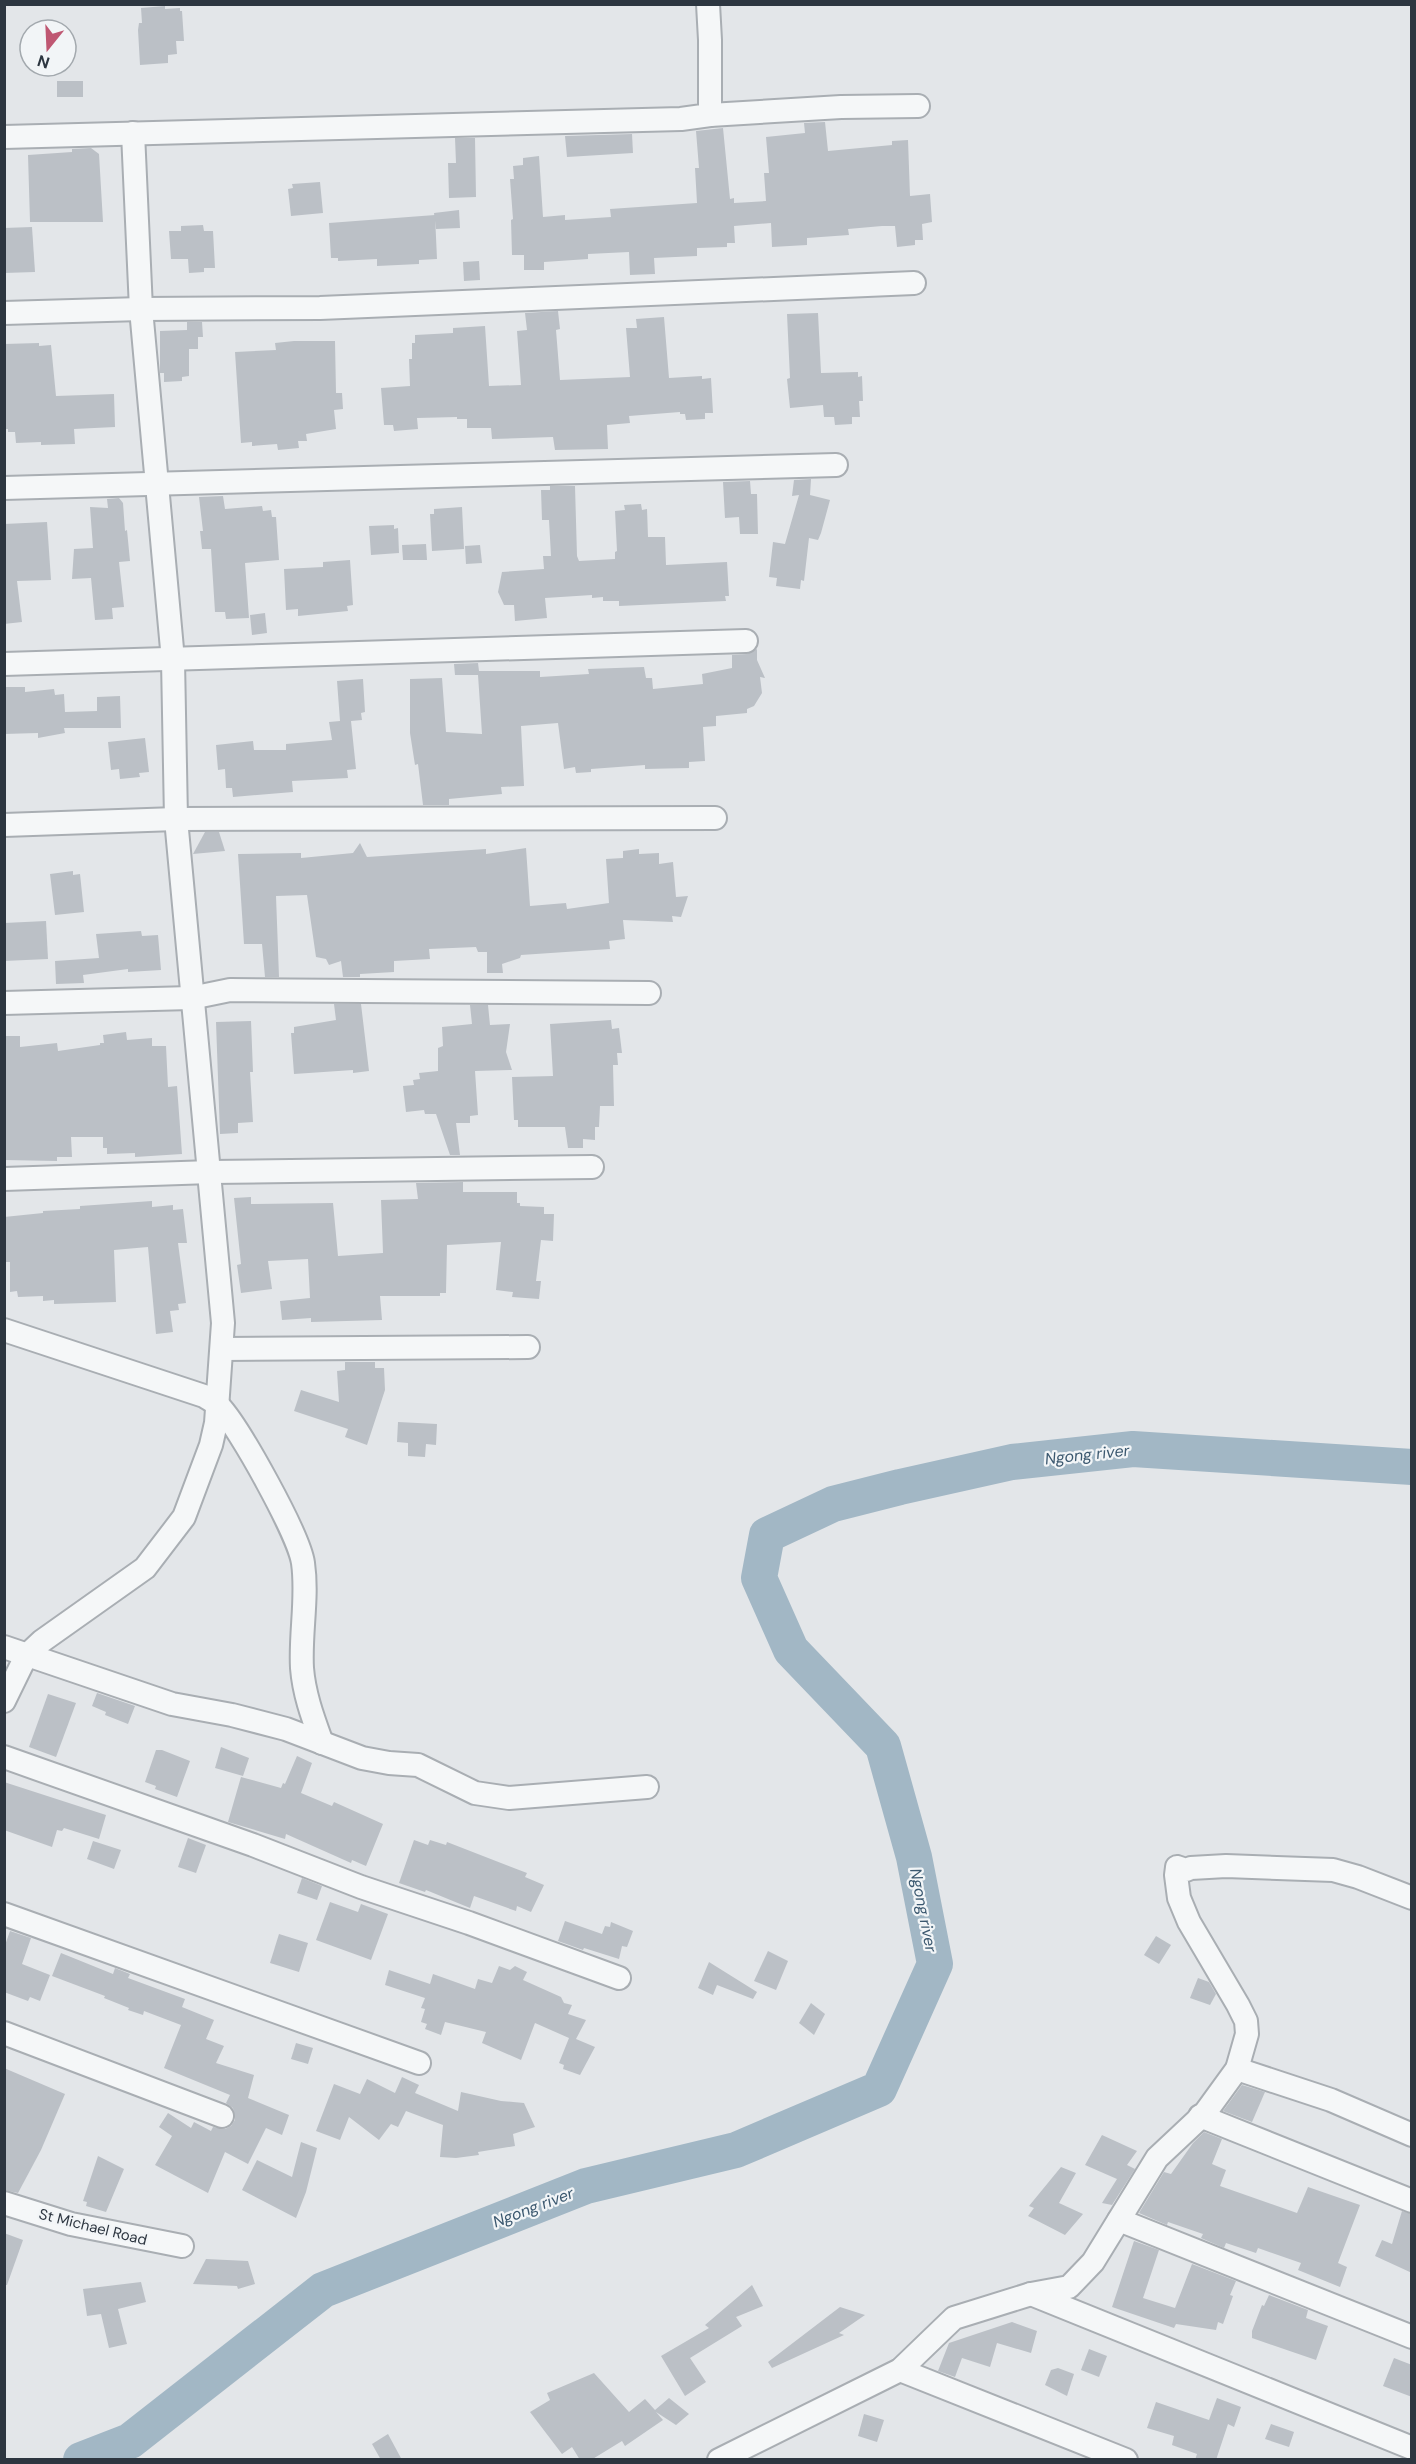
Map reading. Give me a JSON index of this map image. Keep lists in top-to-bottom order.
{
  "streets": {
    "street": ["St Michael Road"]
  },
  "water": ["Ngong river"],
  "north": "bottom"
}
